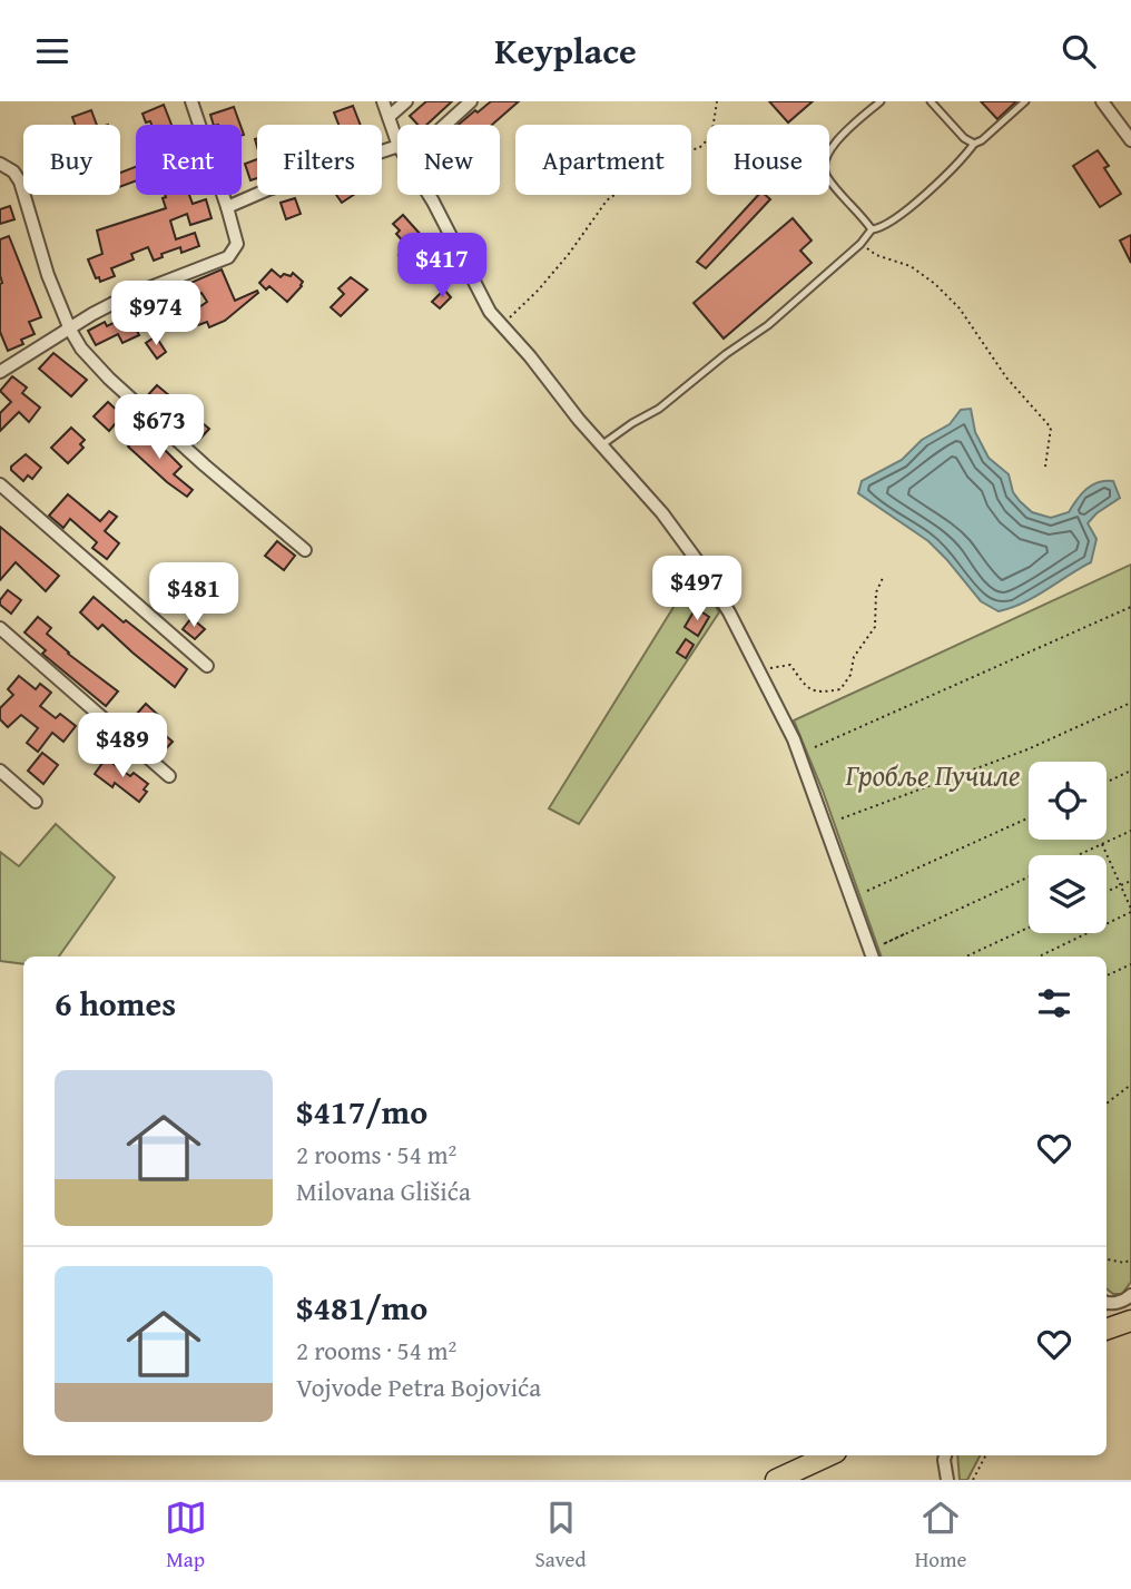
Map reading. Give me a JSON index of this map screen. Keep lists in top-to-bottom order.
{
  "parks": ["Гробље Пучиле"],
  "page": {
    "header": "Keyplace",
    "chip": [
      "Buy",
      "Rent",
      "Filters",
      "New",
      "Apartment",
      "House"
    ],
    "price": [
      "$417",
      "$974",
      "$673",
      "$497",
      "$481",
      "$489"
    ],
    "heading": "6 homes",
    "list": [
      {
        "name": "$417/mo",
        "note": "2 rooms · 54 m² · Milovana Glišića"
      },
      {
        "name": "$481/mo",
        "note": "2 rooms · 54 m² · Vojvode Petra Bojovića"
      }
    ],
    "tabs": ["Map", "Saved", "Home"]
  }
}
